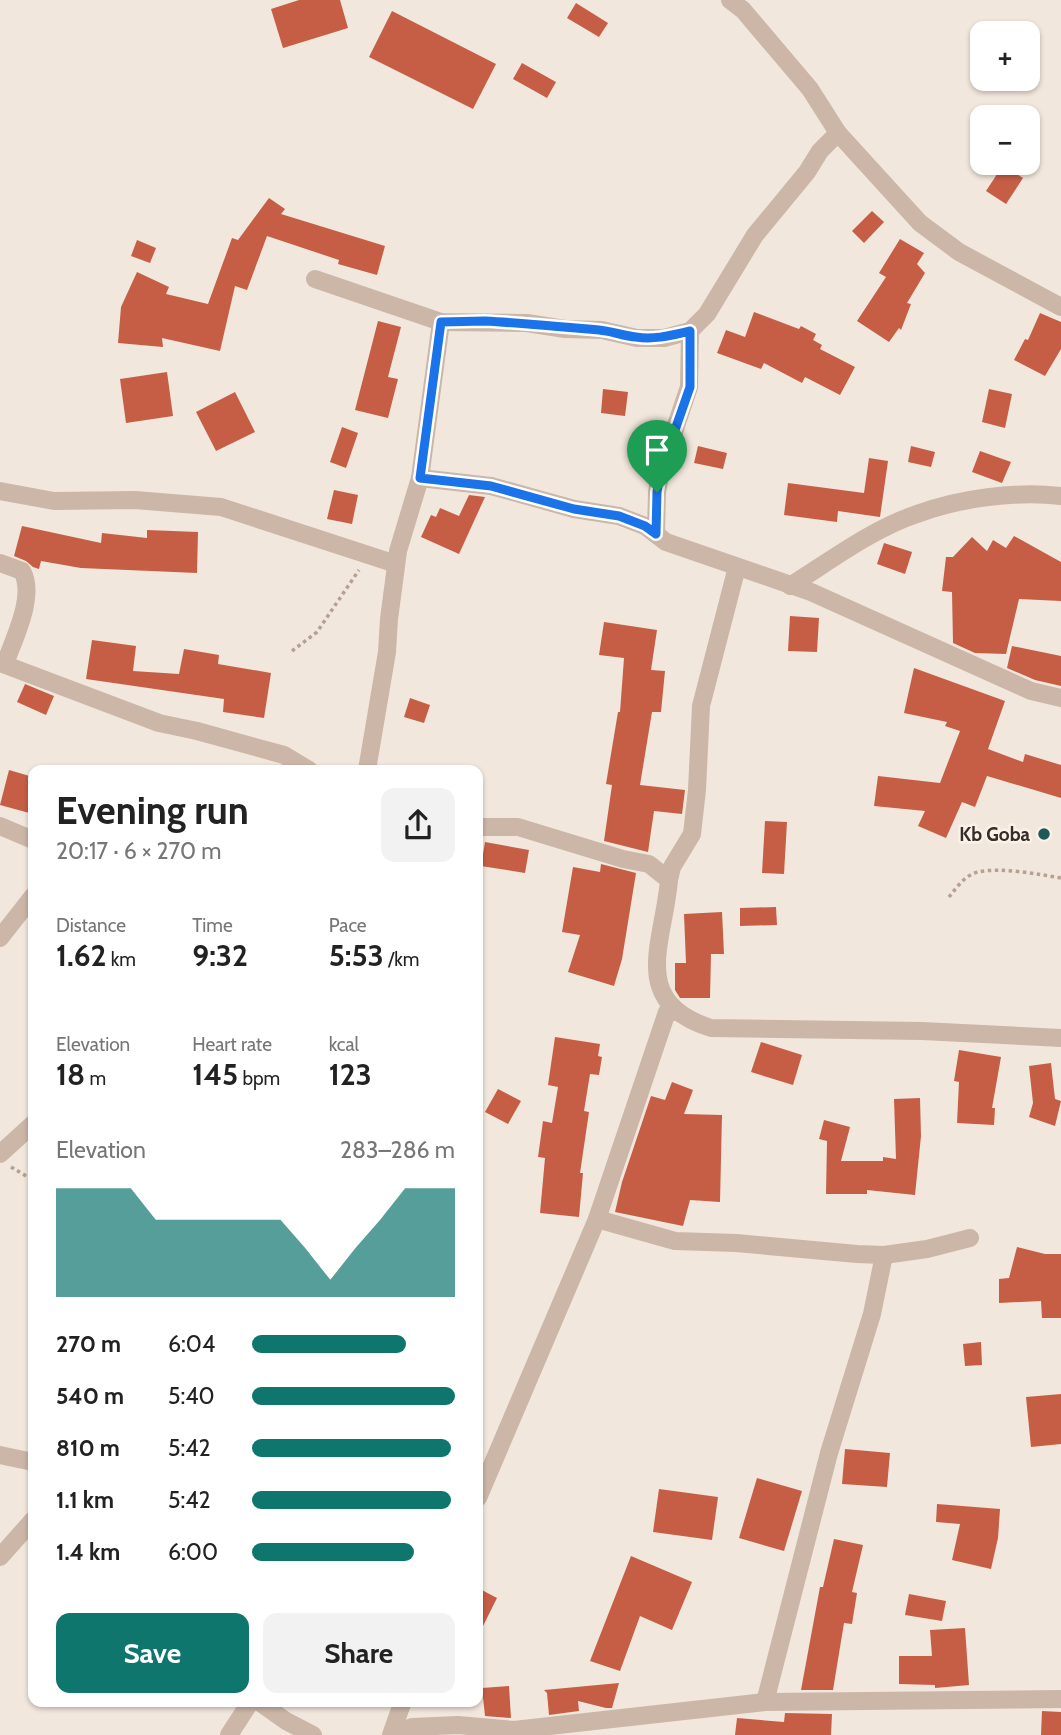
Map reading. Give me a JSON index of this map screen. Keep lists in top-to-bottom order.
{
  "places": ["Kb Goba"],
  "page": {
    "map_buttons": ["+", "−"],
    "heading": ["Evening run", "20:17 · 6 × 270 m"],
    "stats": [
      ["Distance", "1.62 km"],
      ["Time", "9:32"],
      ["Pace", "5:53 /km"],
      ["Elevation", "18 m"],
      ["Heart rate", "145 bpm"],
      ["kcal", "123"]
    ],
    "chart": ["Elevation", "283–286 m"],
    "list": [
      {
        "name": "270 m",
        "note": "6:04"
      },
      {
        "name": "540 m",
        "note": "5:40"
      },
      {
        "name": "810 m",
        "note": "5:42"
      },
      {
        "name": "1.1 km",
        "note": "5:42"
      },
      {
        "name": "1.4 km",
        "note": "6:00"
      }
    ],
    "buttons": ["Save", "Share"]
  }
}
